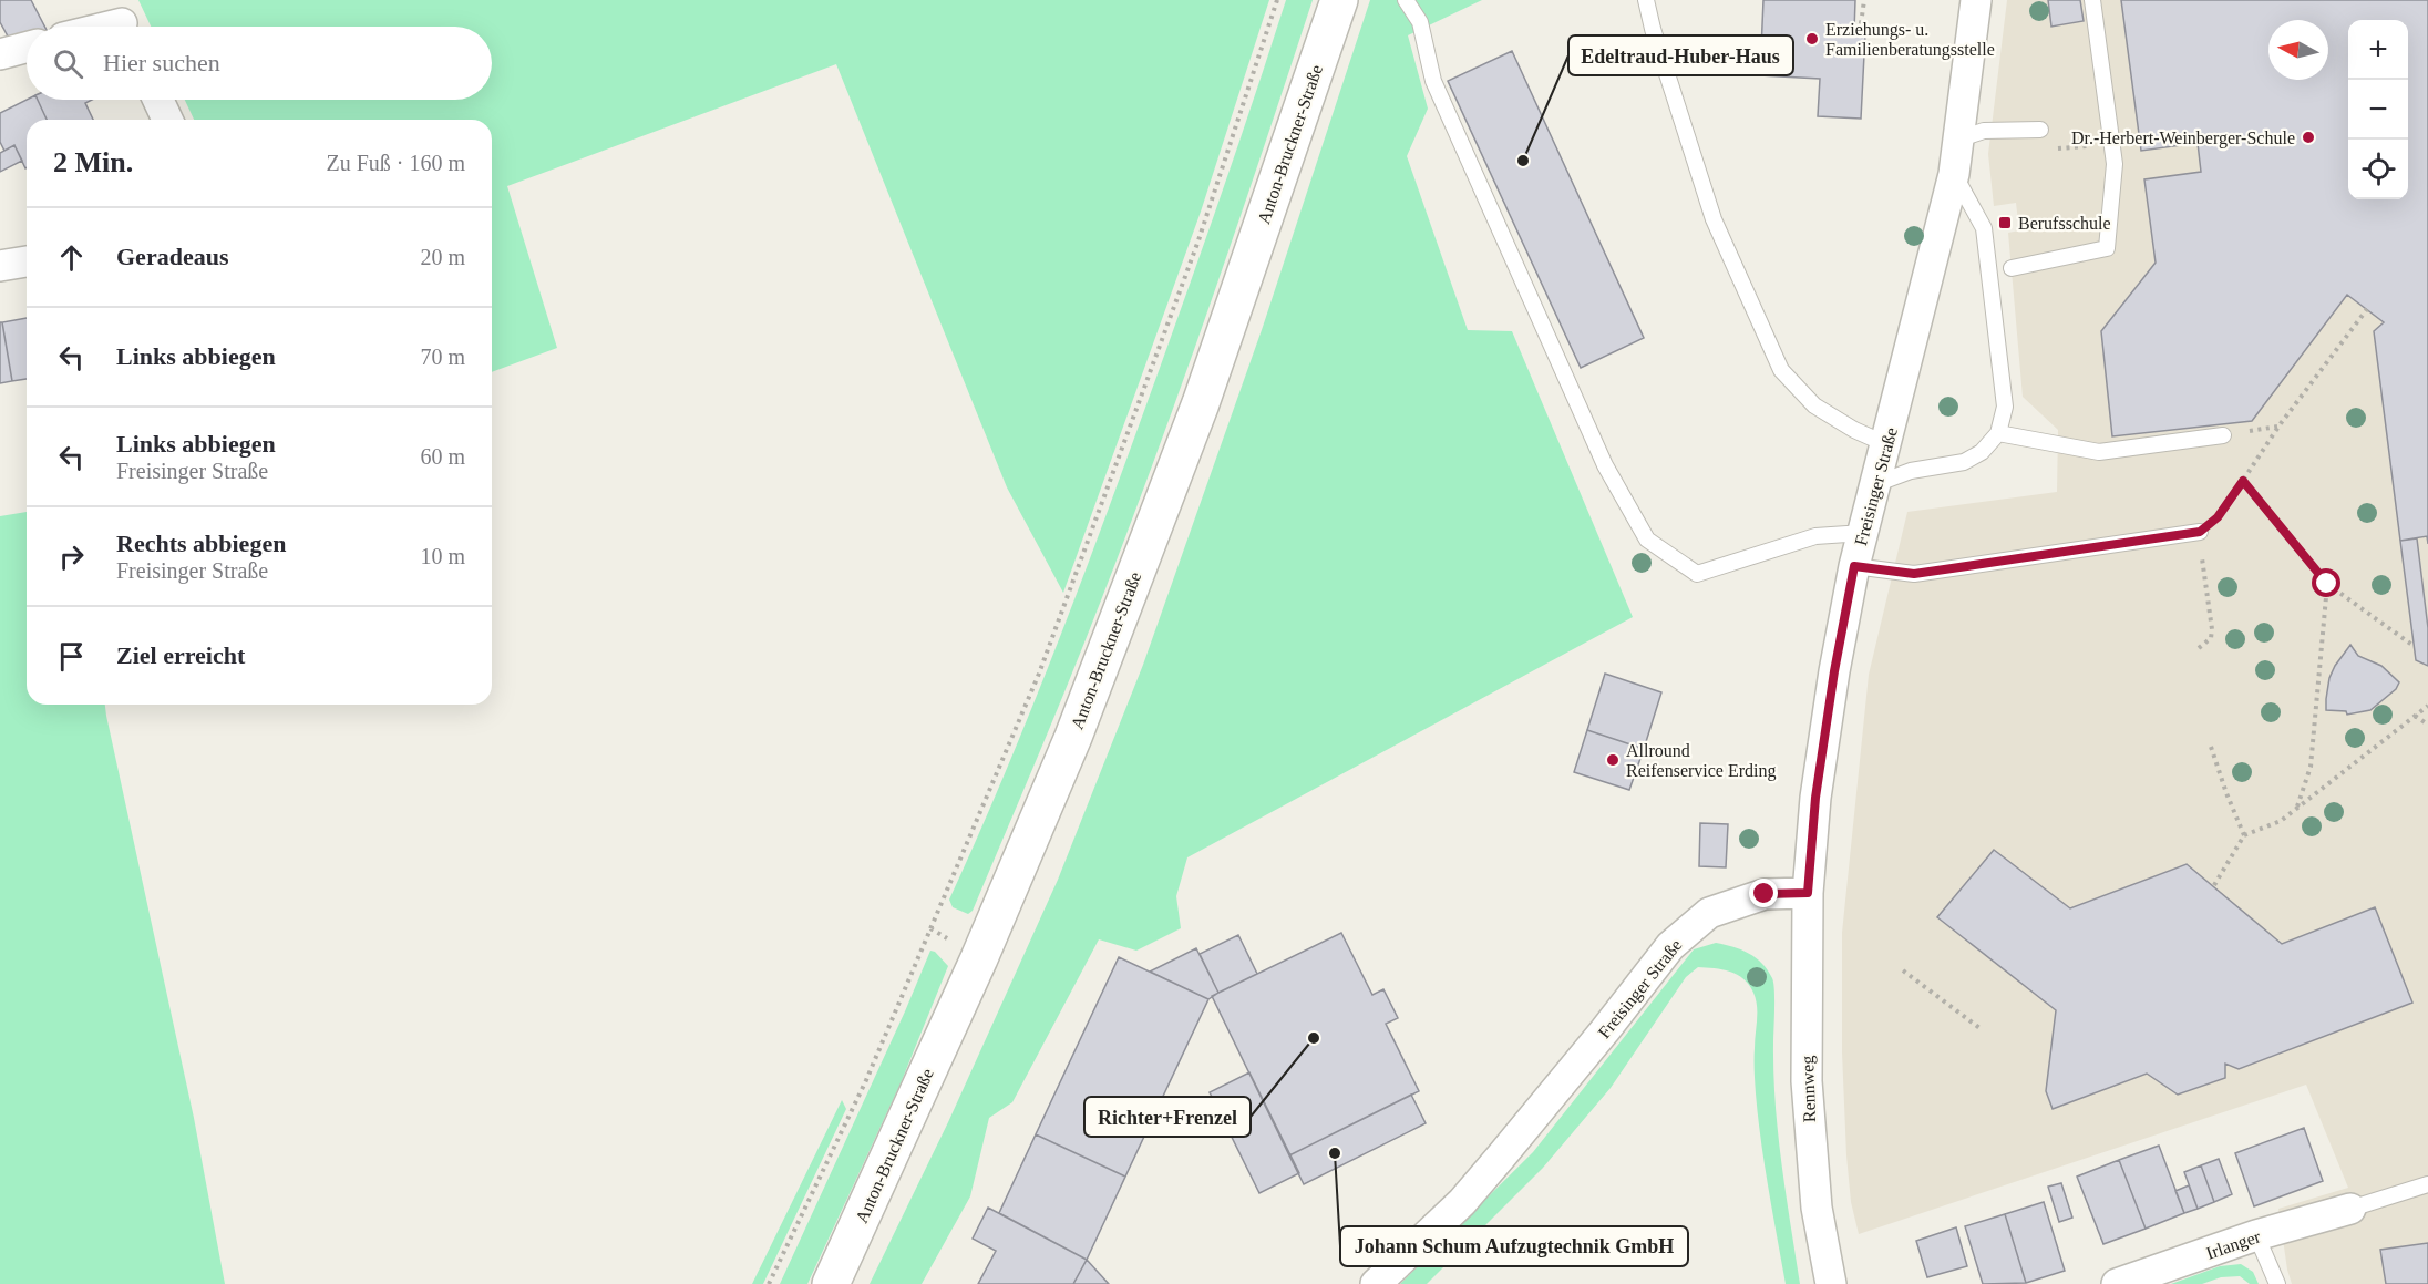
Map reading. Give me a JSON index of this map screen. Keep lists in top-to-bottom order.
{
  "streets": {
    "main road": ["Anton-Bruckner-Straße"],
    "street": ["Freisinger Straße", "Rennweg", "Irlanger"]
  },
  "crossings": [
    ["Freisinger Straße", "Rennweg"]
  ],
  "places": {
    "other": [
      "Erziehungs- u. Familienberatungsstelle",
      "Dr.-Herbert-Weinberger-Schule",
      "Edeltraud-Huber-Haus",
      "Allround Reifenservice Erding",
      "Richter+Frenzel",
      "Johann Schum Aufzugtechnik GmbH"
    ],
    "transit": ["Berufsschule"]
  },
  "north": "left",
  "page": {
    "map_buttons": ["+", "−"],
    "search": "Hier suchen",
    "heading": ["2 Min.", "Zu Fuß · 160 m"],
    "list": [
      ["Geradeaus", "20 m"],
      ["Links abbiegen", "70 m"],
      ["Links abbiegen", "Freisinger Straße", "60 m"],
      ["Rechts abbiegen", "Freisinger Straße", "10 m"],
      "Ziel erreicht"
    ]
  }
}
